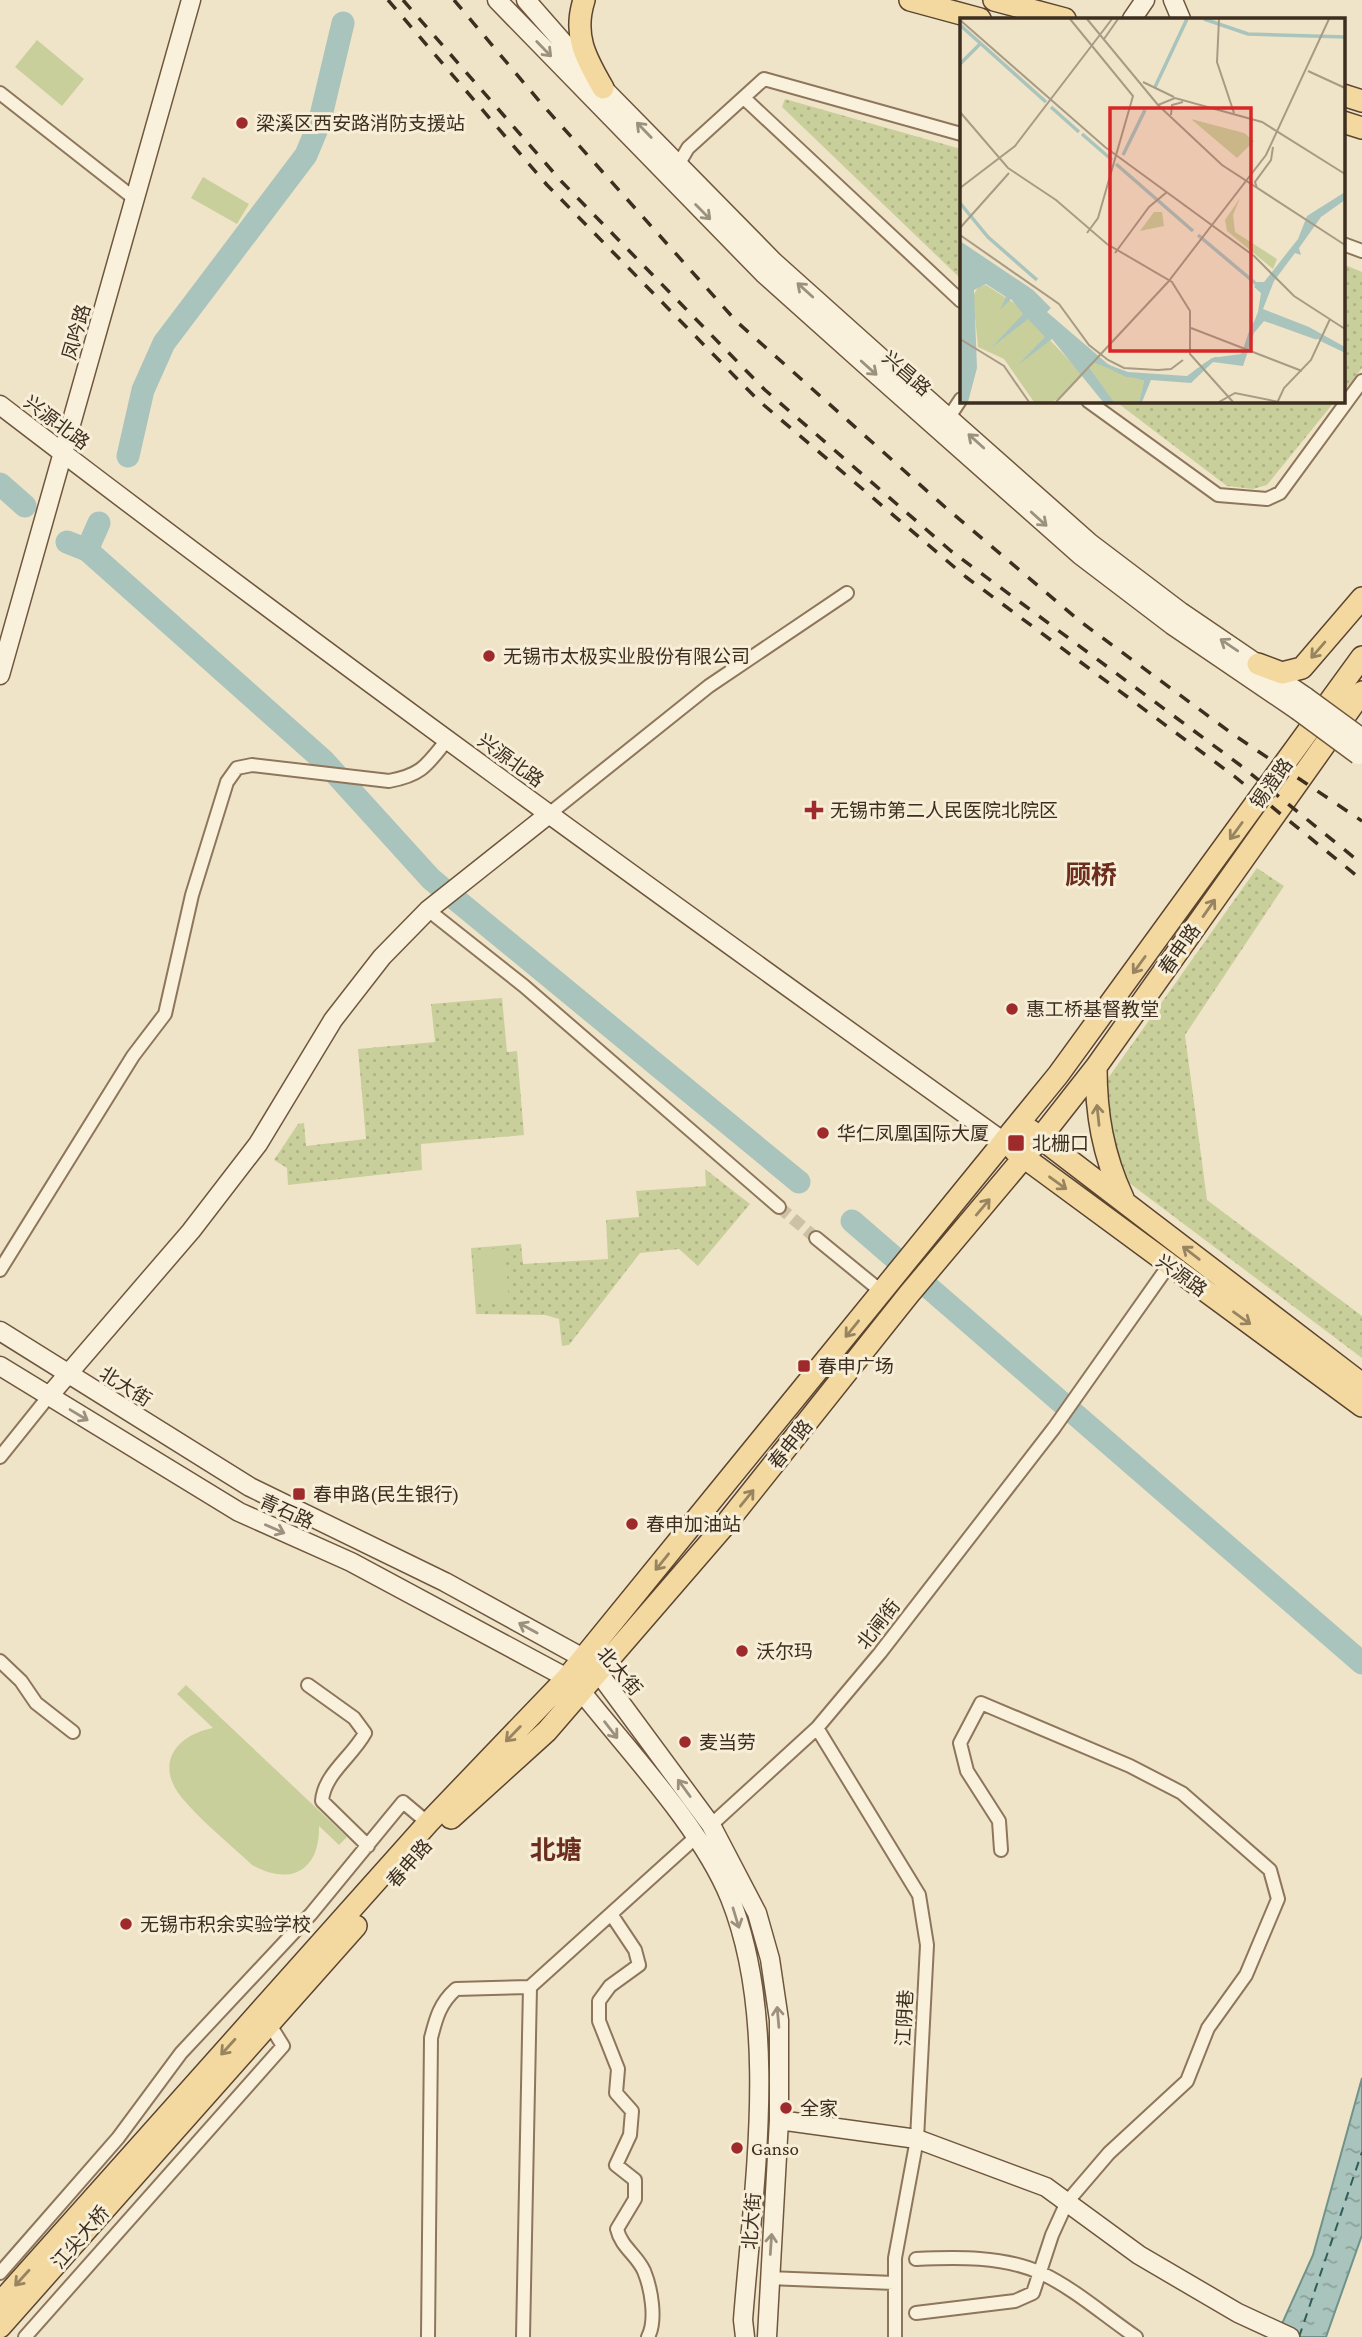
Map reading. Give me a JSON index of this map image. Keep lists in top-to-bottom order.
{
  "streets": {
    "main road": [
      "凤吟路",
      "兴昌路",
      "兴源北路",
      "锡澄路",
      "春申路",
      "兴源路",
      "北大街",
      "青石路",
      "江尖大桥"
    ],
    "street": ["北闸街", "江阴巷"]
  },
  "crossings": [
    ["凤吟路", "兴源北路"],
    ["兴源北路", "春申路"],
    ["兴源北路", "兴源路"],
    ["锡澄路", "春申路"],
    ["春申路", "兴源路"],
    ["春申路", "北大街"],
    ["春申路", "青石路"],
    ["春申路", "江尖大桥"],
    ["兴源路", "北闸街"],
    ["北大街", "青石路"],
    ["北大街", "北闸街"],
    ["北闸街", "江阴巷"]
  ],
  "one_way": ["锡澄路", "青石路"],
  "districts": ["顾桥", "北塘"],
  "places": {
    "other": [
      "梁溪区西安路消防支援站",
      "无锡市太极实业股份有限公司",
      "惠工桥基督教堂",
      "华仁凤凰国际大厦",
      "春申加油站",
      "沃尔玛",
      "麦当劳",
      "无锡市积余实验学校",
      "全家",
      "Ganso"
    ],
    "health": ["无锡市第二人民医院北院区"],
    "transit": ["北栅口", "春申广场", "春申路(民生银行)"]
  }
}
